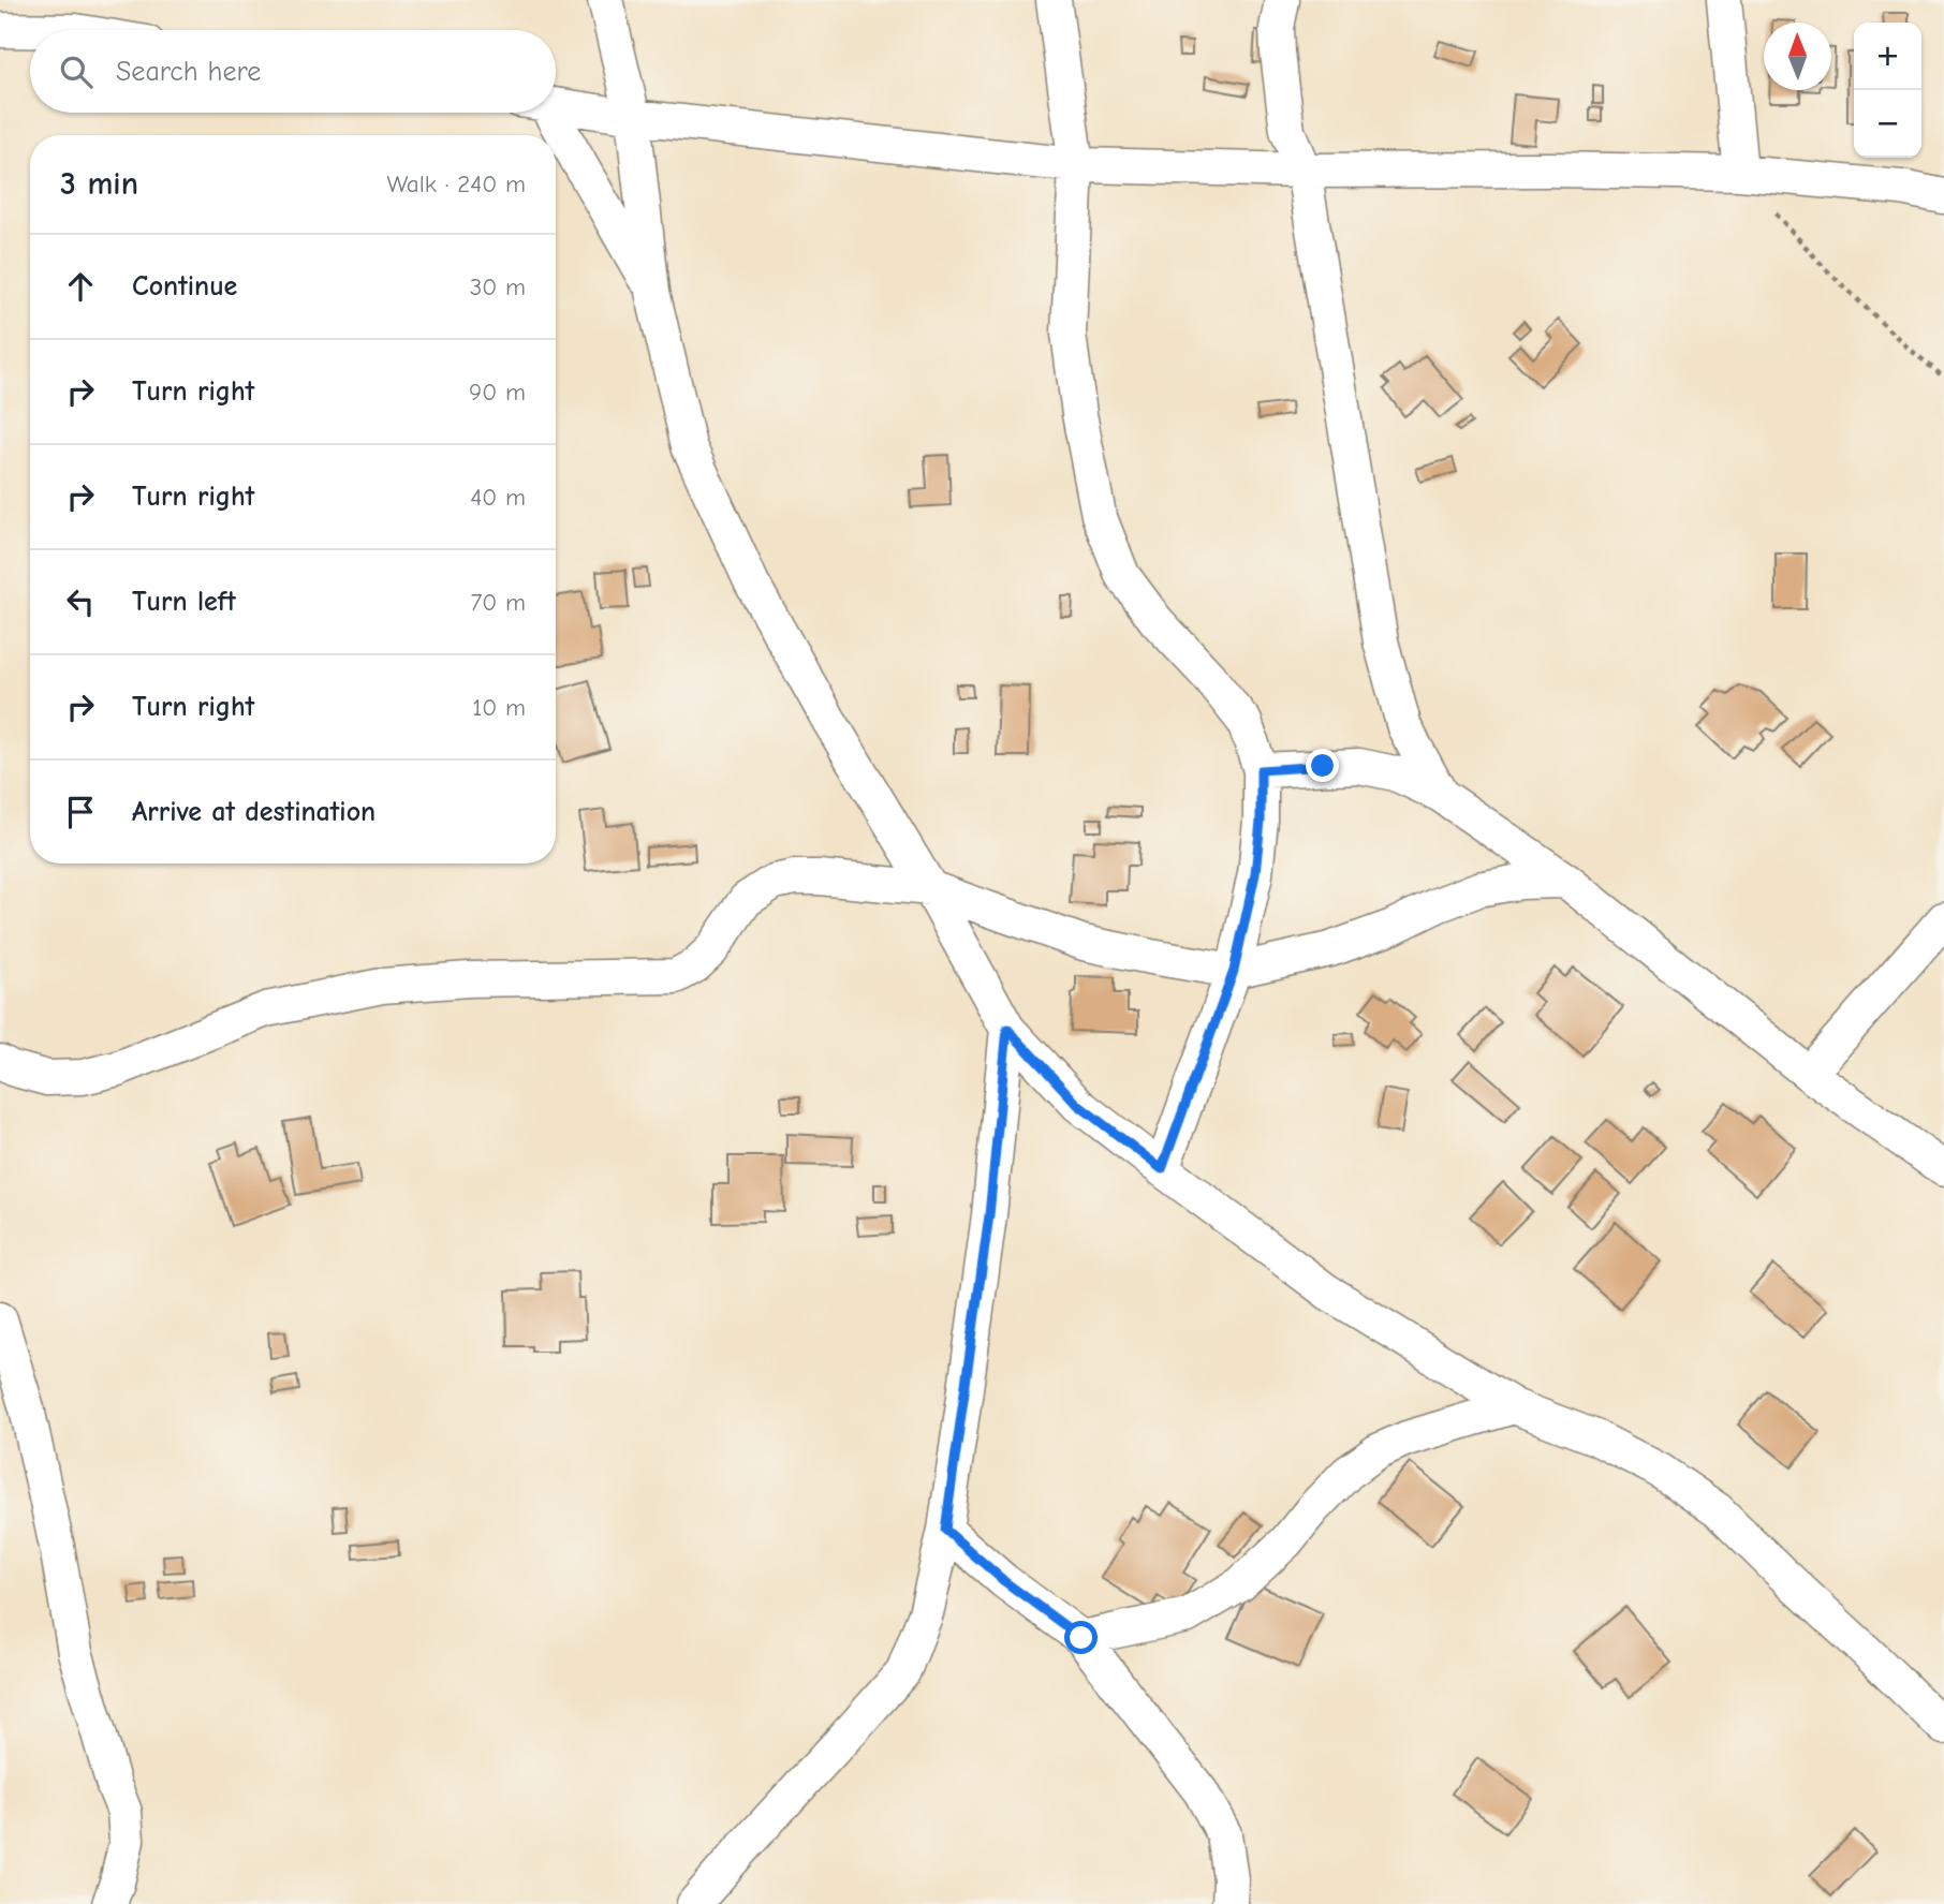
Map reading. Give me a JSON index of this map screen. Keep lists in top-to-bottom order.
{
  "north": "top",
  "page": {
    "map_buttons": ["+", "−"],
    "search": "Search here",
    "heading": ["3 min", "Walk · 240 m"],
    "list": [
      ["Continue", "30 m"],
      ["Turn right", "90 m"],
      ["Turn right", "40 m"],
      ["Turn left", "70 m"],
      ["Turn right", "10 m"],
      "Arrive at destination"
    ]
  }
}
